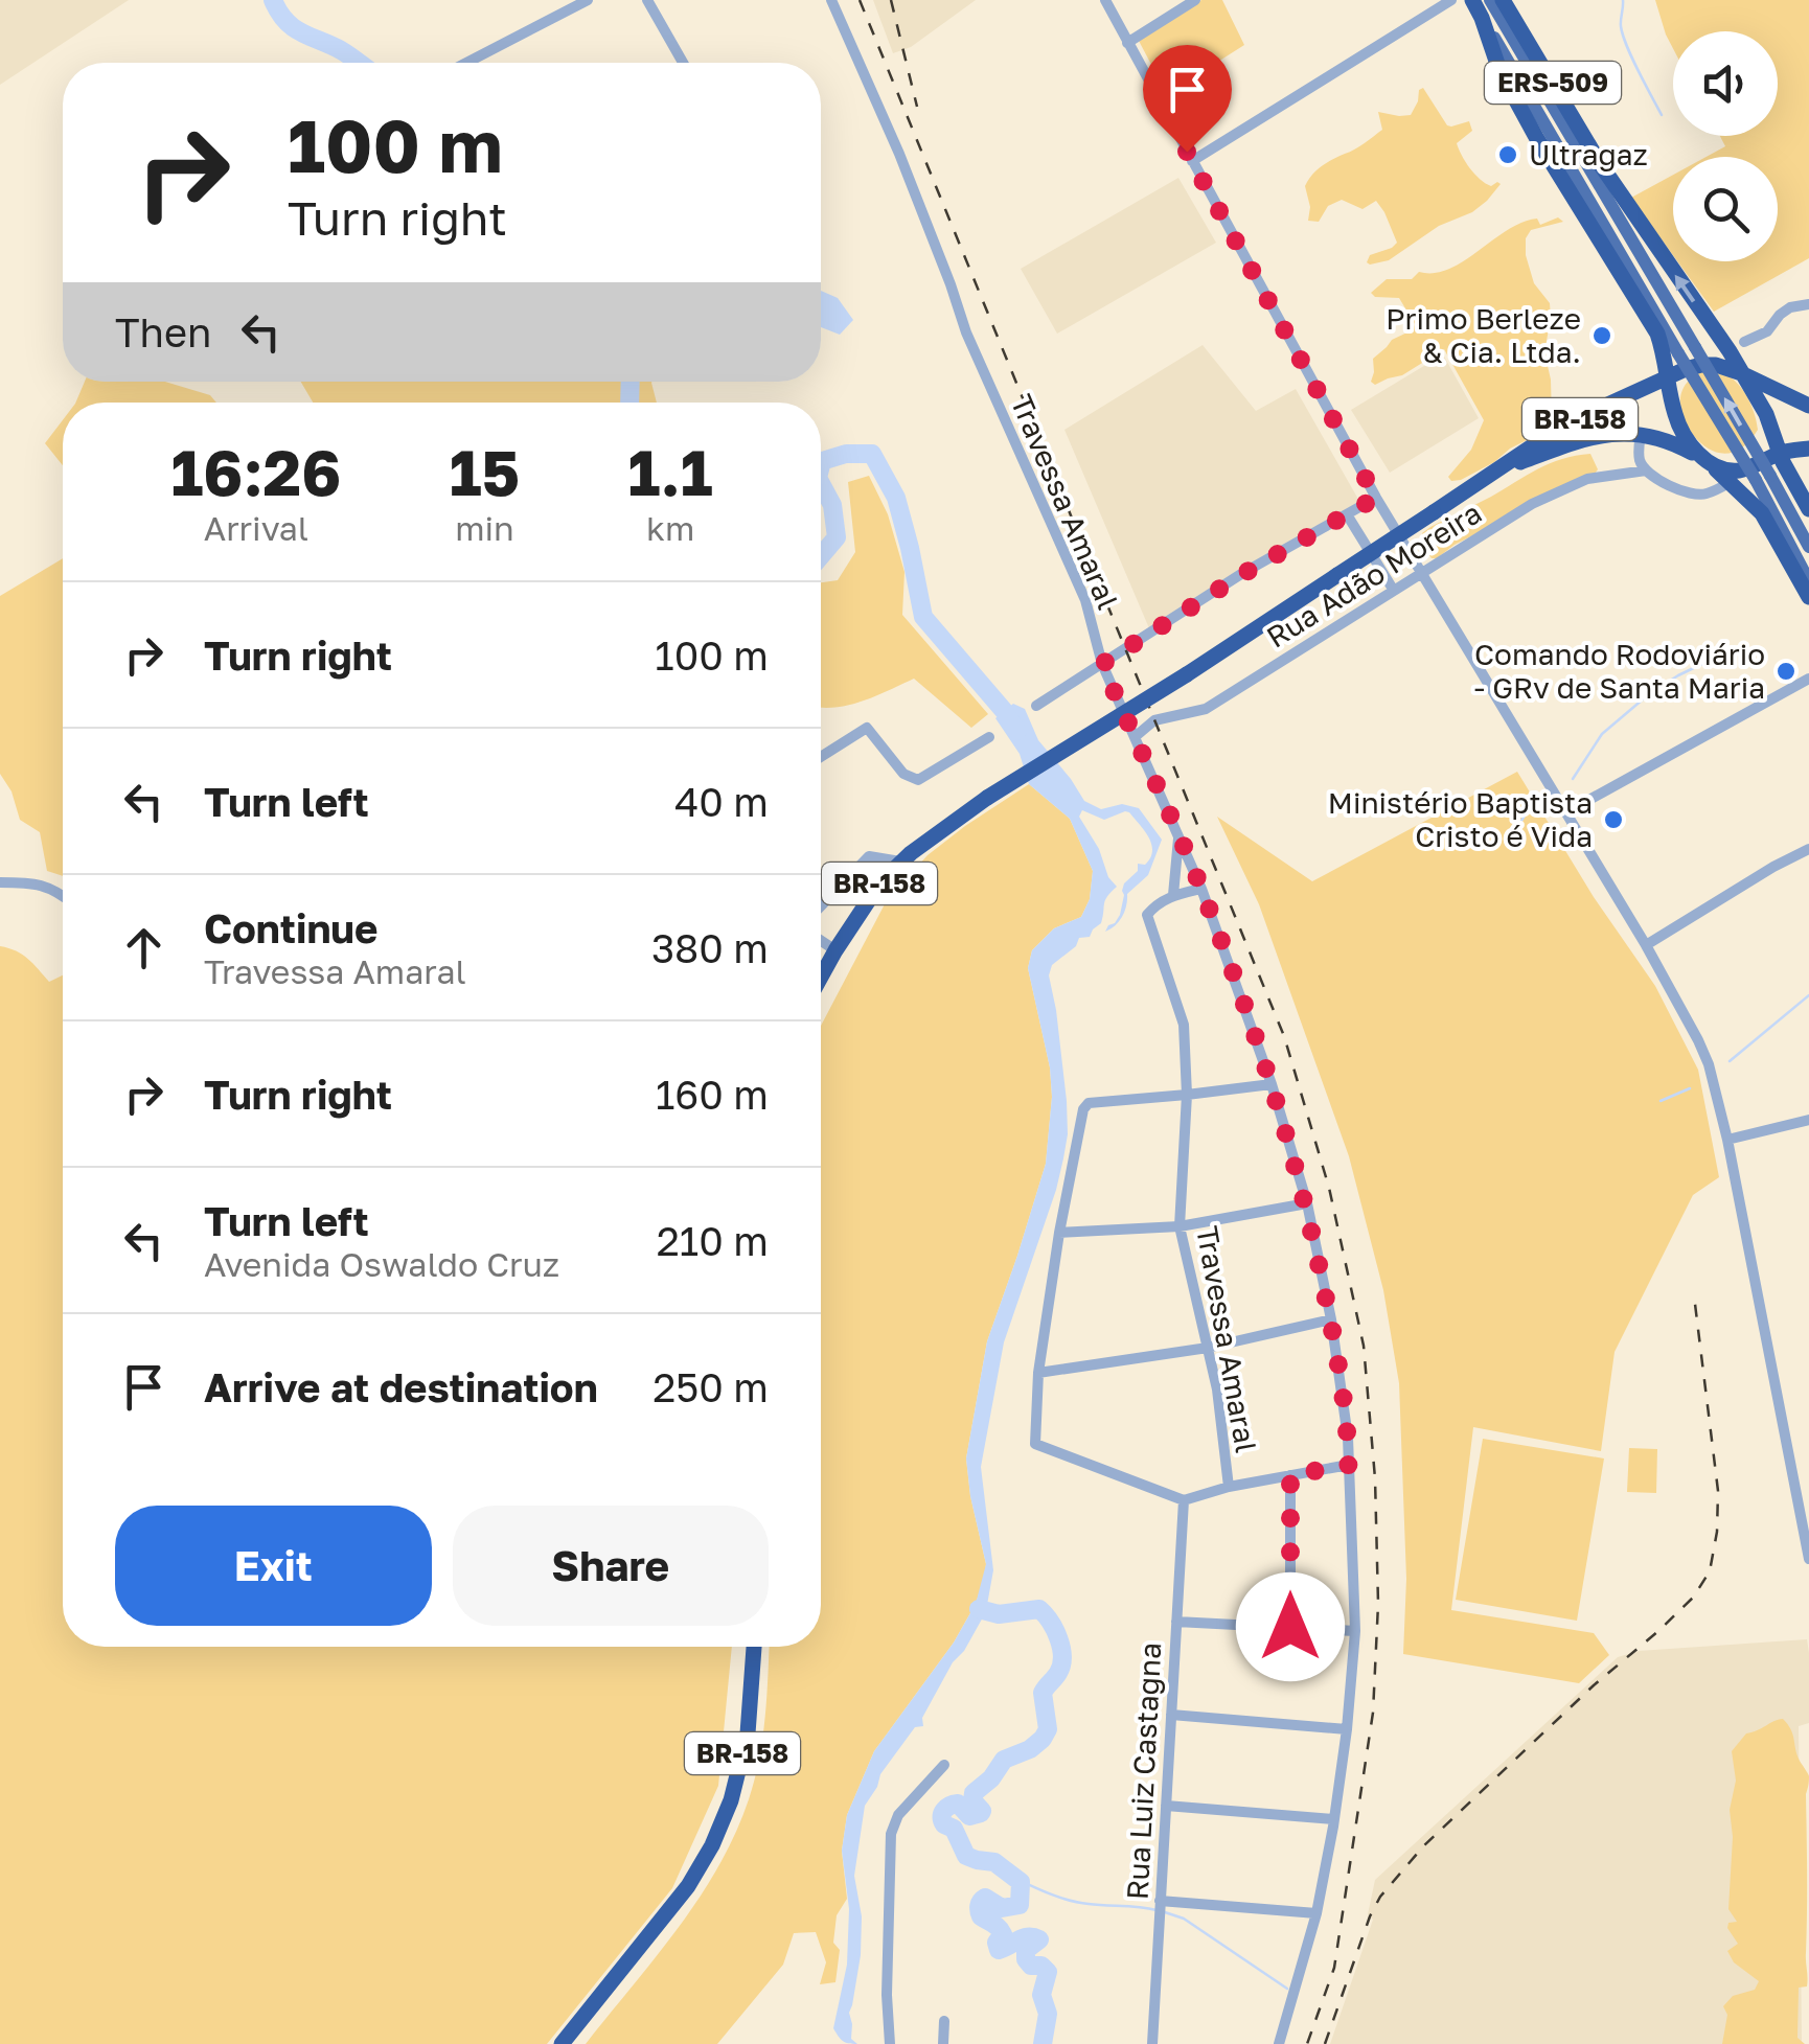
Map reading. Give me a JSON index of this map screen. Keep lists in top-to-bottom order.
{
  "streets": {
    "highway": ["ERS-509", "BR-158"],
    "street": ["Travessa Amaral", "Rua Adão Moreira", "Rua Luiz Castagna"]
  },
  "crossings": [
    ["ERS-509", "BR-158"],
    ["Travessa Amaral", "Rua Adão Moreira"]
  ],
  "places": [
    "Ultragaz",
    "Primo Berleze & Cia. Ltda.",
    "Comando Rodoviário - GRv de Santa Maria",
    "Ministério Baptista Cristo é Vida"
  ],
  "page": {
    "turn": ["100 m", "Turn right"],
    "then": "Then",
    "eta": [
      "16:26",
      "Arrival",
      "15",
      "min",
      "1.1",
      "km"
    ],
    "list": [
      {
        "name": "Turn right",
        "value": "100 m"
      },
      {
        "name": "Turn left",
        "value": "40 m"
      },
      {
        "name": "Continue",
        "note": "Travessa Amaral",
        "value": "380 m"
      },
      {
        "name": "Turn right",
        "value": "160 m"
      },
      {
        "name": "Turn left",
        "note": "Avenida Oswaldo Cruz",
        "value": "210 m"
      },
      {
        "name": "Arrive at destination",
        "value": "250 m"
      }
    ],
    "buttons": ["Exit", "Share"]
  }
}
